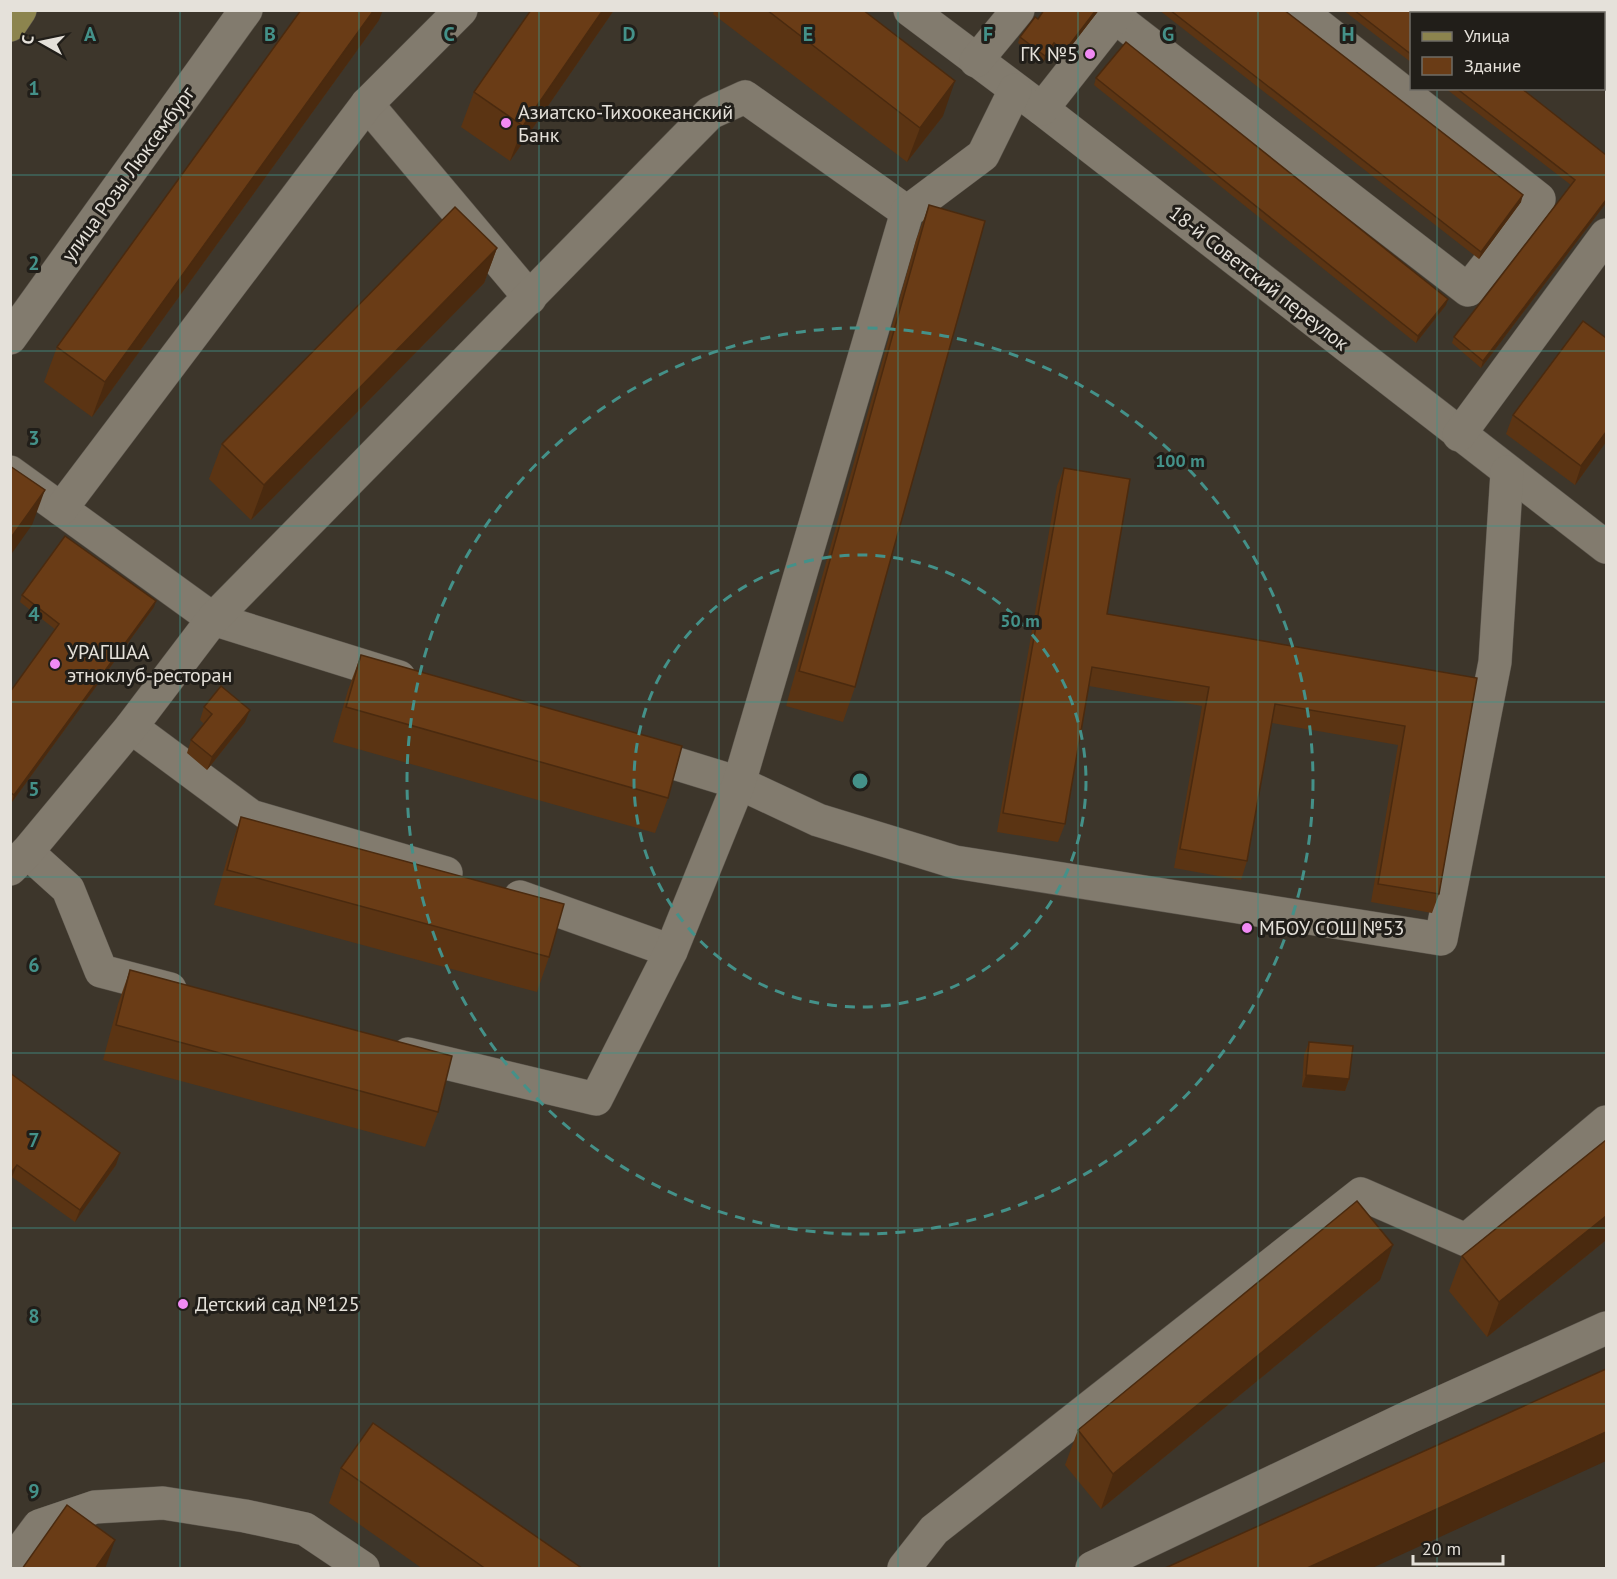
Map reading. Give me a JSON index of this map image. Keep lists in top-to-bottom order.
{
  "streets": {
    "street": ["улица Розы Люксембург", "18-й Советский переулок"]
  },
  "places": [
    "ГК №5",
    "Азиатско-Тихоокеанский Банк",
    "УРАГШАА этноклуб-ресторан",
    "МБОУ СОШ №53",
    "Детский сад №125"
  ],
  "legend": ["Улица", "Здание"],
  "scale_bar": "20 m",
  "north": "left",
  "grid": {
    "columns": [
      "A",
      "B",
      "C",
      "D",
      "E",
      "F",
      "G",
      "H"
    ],
    "rows": [
      "1",
      "2",
      "3",
      "4",
      "5",
      "6",
      "7",
      "8",
      "9"
    ]
  },
  "rings": ["100 m", "50 m"]
}
